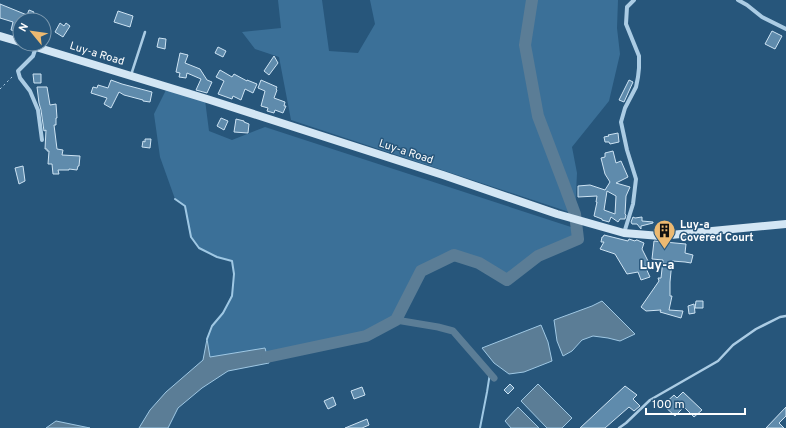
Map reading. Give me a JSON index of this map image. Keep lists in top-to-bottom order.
{
  "streets": {
    "main road": ["Luy-a Road"]
  },
  "districts": ["Luy-a"],
  "places": {
    "building": ["Luy-a Covered Court"]
  },
  "scale_bar": "100 m",
  "north": "top left"
}
